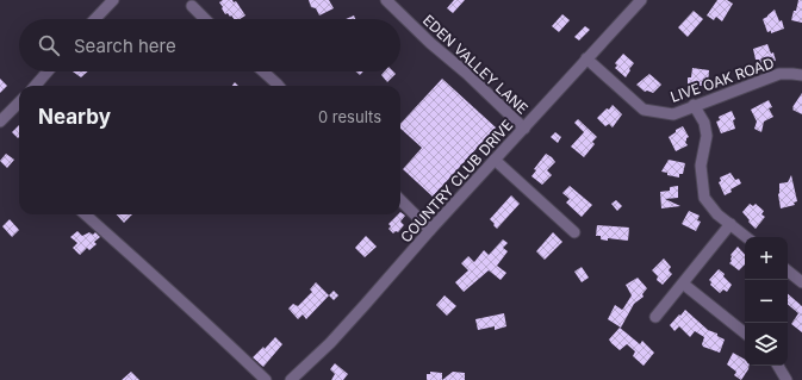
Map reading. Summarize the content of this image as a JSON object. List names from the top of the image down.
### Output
{
  "streets": {
    "street": ["EDEN VALLEY LANE", "LIVE OAK ROAD", "COUNTRY CLUB DRIVE"]
  },
  "crossings": [
    ["EDEN VALLEY LANE", "COUNTRY CLUB DRIVE"],
    ["LIVE OAK ROAD", "COUNTRY CLUB DRIVE"]
  ],
  "page": {
    "search": "Search here",
    "heading": ["Nearby", "0 results"],
    "map_buttons": ["+", "−"]
  }
}
